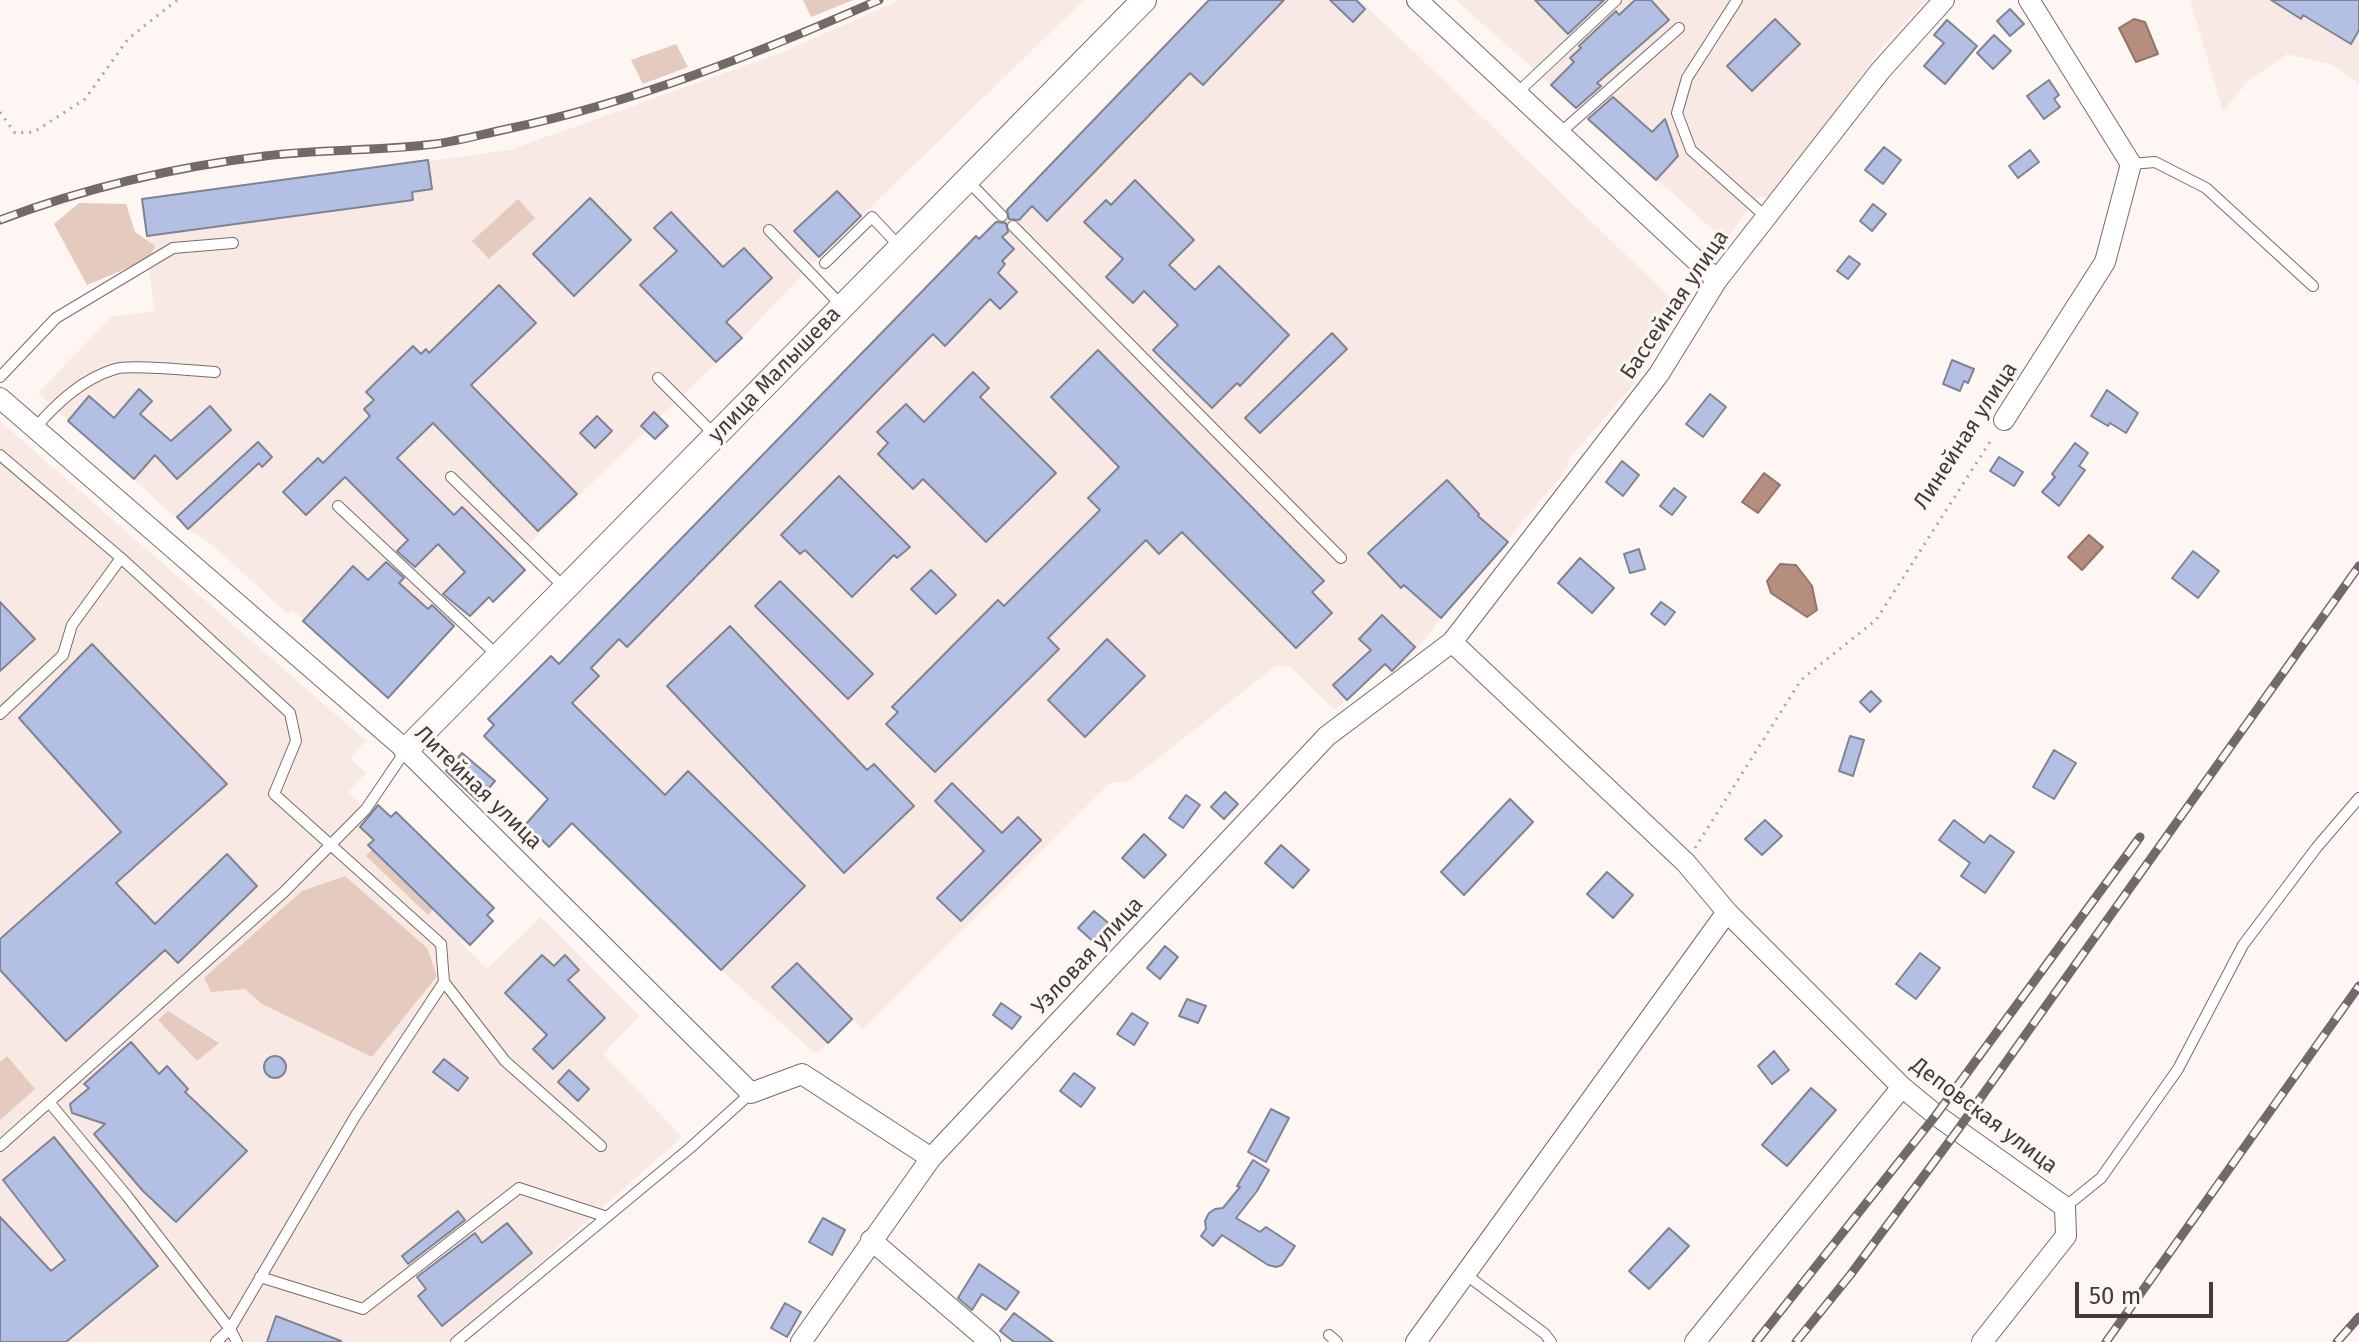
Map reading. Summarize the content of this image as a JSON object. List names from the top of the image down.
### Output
{
  "streets": {
    "street": [
      "Бассейная улица",
      "улица Малышева",
      "Линейная улица",
      "Литейная улица",
      "Узловая улица",
      "Деповская улица"
    ]
  },
  "crossings": [
    ["Бассейная улица", "Узловая улица"],
    ["Бассейная улица", "Деповская улица"],
    ["улица Малышева", "Литейная улица"],
    ["Линейная улица", "Деповская улица"],
    ["Узловая улица", "Деповская улица"]
  ],
  "scale_bar": "50 m"
}
